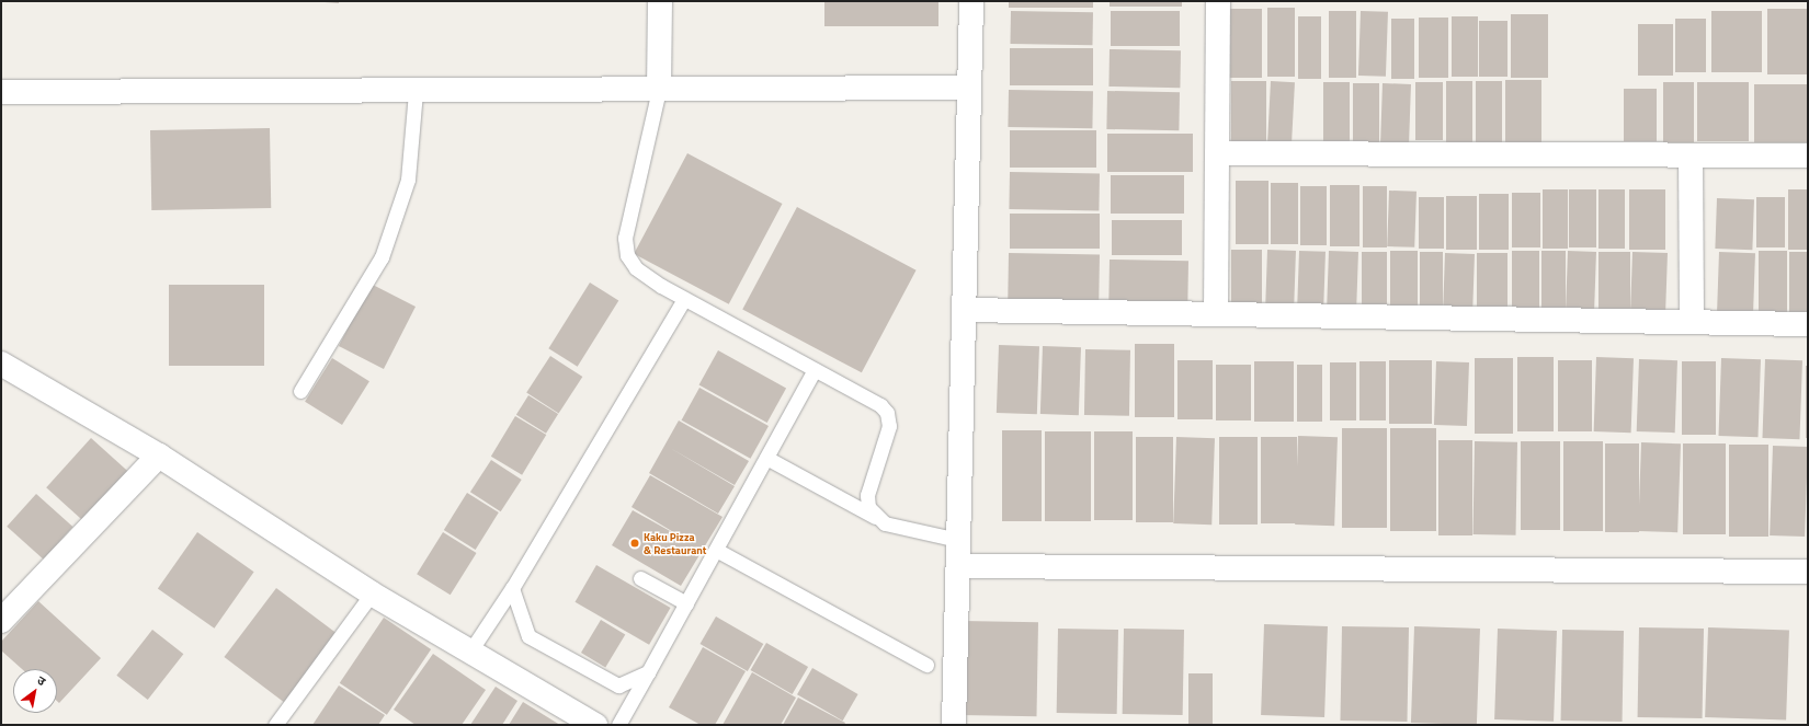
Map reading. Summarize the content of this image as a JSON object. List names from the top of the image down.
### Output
{
  "places": ["Kaku Pizza & Restaurant"],
  "north": "top right"
}
